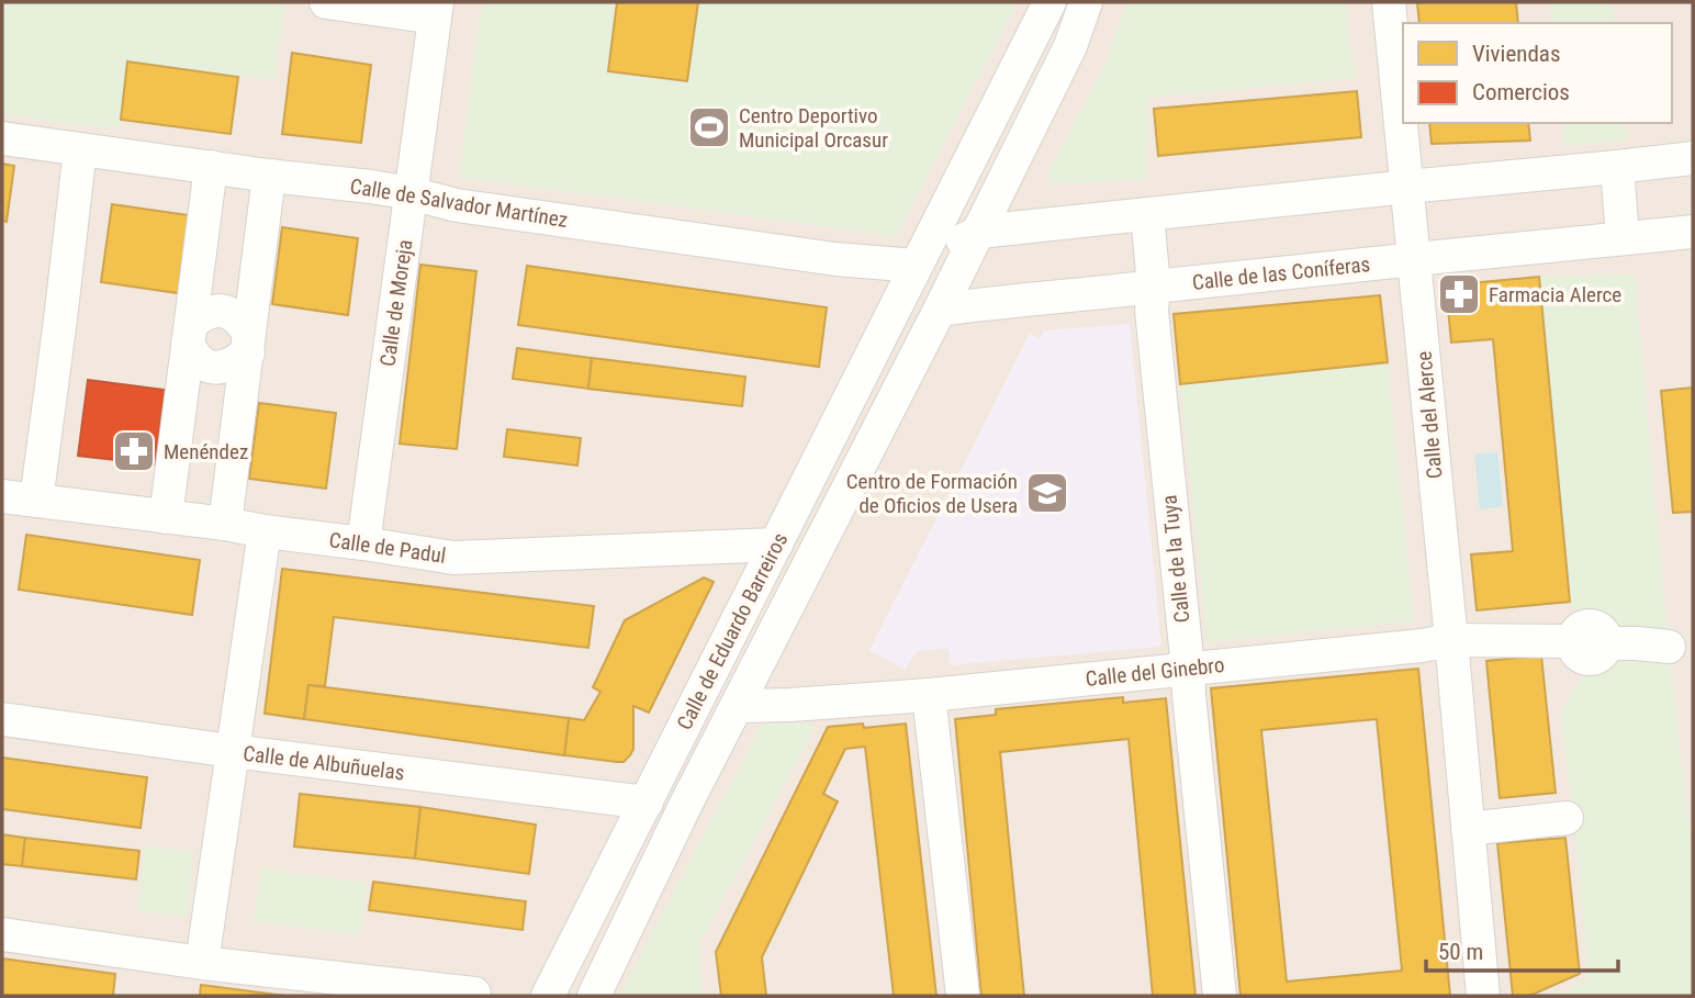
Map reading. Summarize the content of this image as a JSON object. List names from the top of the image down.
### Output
{
  "streets": {
    "street": [
      "Calle de Salvador Martínez",
      "Calle de las Coníferas",
      "Calle de Moreja",
      "Calle del Alerce",
      "Calle de Padul",
      "Calle de la Tuya",
      "Calle de Eduardo Barreiros",
      "Calle del Ginebro",
      "Calle de Albuñuelas"
    ]
  },
  "crossings": [
    ["Calle de Salvador Martínez", "Calle de Moreja"],
    ["Calle de Salvador Martínez", "Calle de Eduardo Barreiros"],
    ["Calle de las Coníferas", "Calle del Alerce"],
    ["Calle de las Coníferas", "Calle de la Tuya"],
    ["Calle de las Coníferas", "Calle de Eduardo Barreiros"],
    ["Calle de Moreja", "Calle de Padul"],
    ["Calle del Alerce", "Calle del Ginebro"],
    ["Calle de Padul", "Calle de Eduardo Barreiros"],
    ["Calle de la Tuya", "Calle del Ginebro"],
    ["Calle de Eduardo Barreiros", "Calle del Ginebro"],
    ["Calle de Eduardo Barreiros", "Calle de Albuñuelas"]
  ],
  "places": {
    "sports": ["Centro Deportivo Municipal Orcasur"],
    "pharmacy": ["Farmacia Alerce", "Menéndez"],
    "school or university": ["Centro de Formación de Oficios de Usera"]
  },
  "legend": ["Viviendas", "Comercios"],
  "scale_bar": "50 m"
}
